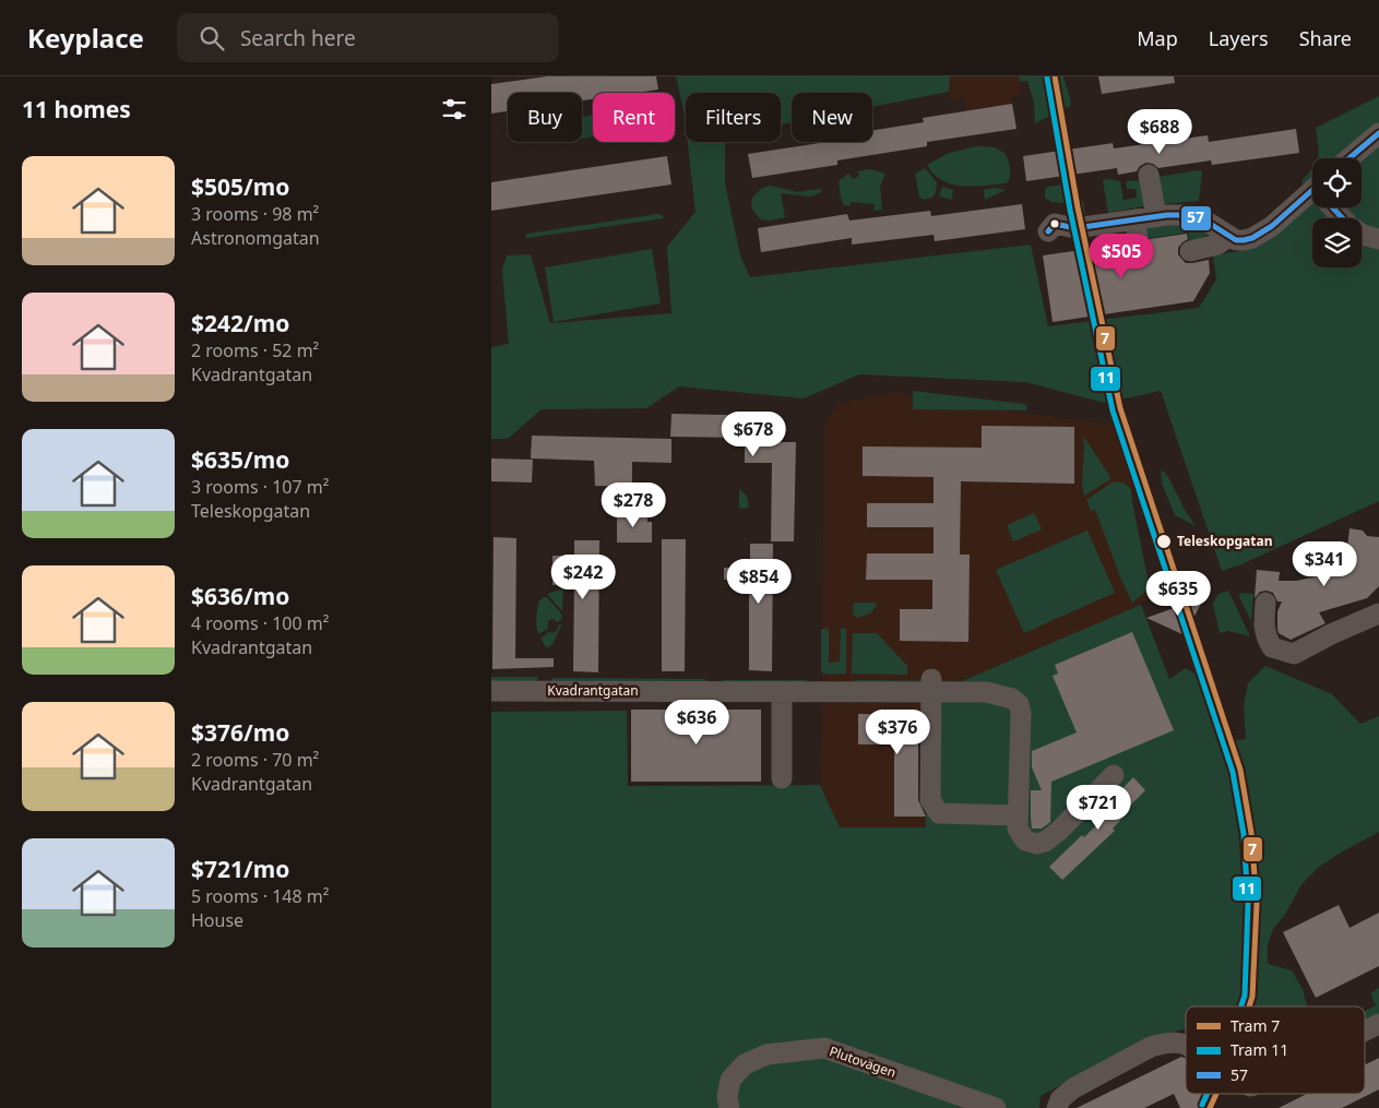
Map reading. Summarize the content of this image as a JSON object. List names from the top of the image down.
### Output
{
  "streets": {
    "street": ["Kvadrantgatan", "Plutovägen"]
  },
  "places": ["Teleskopgatan"],
  "lines": ["tram line 7", "tram line 11", "transit line 57"],
  "legend": ["Tram 7", "Tram 11", "57"],
  "page": {
    "header": "Keyplace",
    "search": "Search here",
    "nav": ["Map", "Layers", "Share"],
    "heading": "11 homes",
    "chip": [
      "Buy",
      "Rent",
      "Filters",
      "New"
    ],
    "price": [
      "$688",
      "$505",
      "$678",
      "$278",
      "$341",
      "$242",
      "$854",
      "$635",
      "$636",
      "$376",
      "$721"
    ],
    "list": [
      {
        "name": "$505/mo",
        "note": "3 rooms · 98 m² · Astronomgatan"
      },
      {
        "name": "$242/mo",
        "note": "2 rooms · 52 m² · Kvadrantgatan"
      },
      {
        "name": "$635/mo",
        "note": "3 rooms · 107 m² · Teleskopgatan"
      },
      {
        "name": "$636/mo",
        "note": "4 rooms · 100 m² · Kvadrantgatan"
      },
      {
        "name": "$376/mo",
        "note": "2 rooms · 70 m² · Kvadrantgatan"
      },
      {
        "name": "$721/mo",
        "note": "5 rooms · 148 m² · House"
      }
    ]
  }
}
